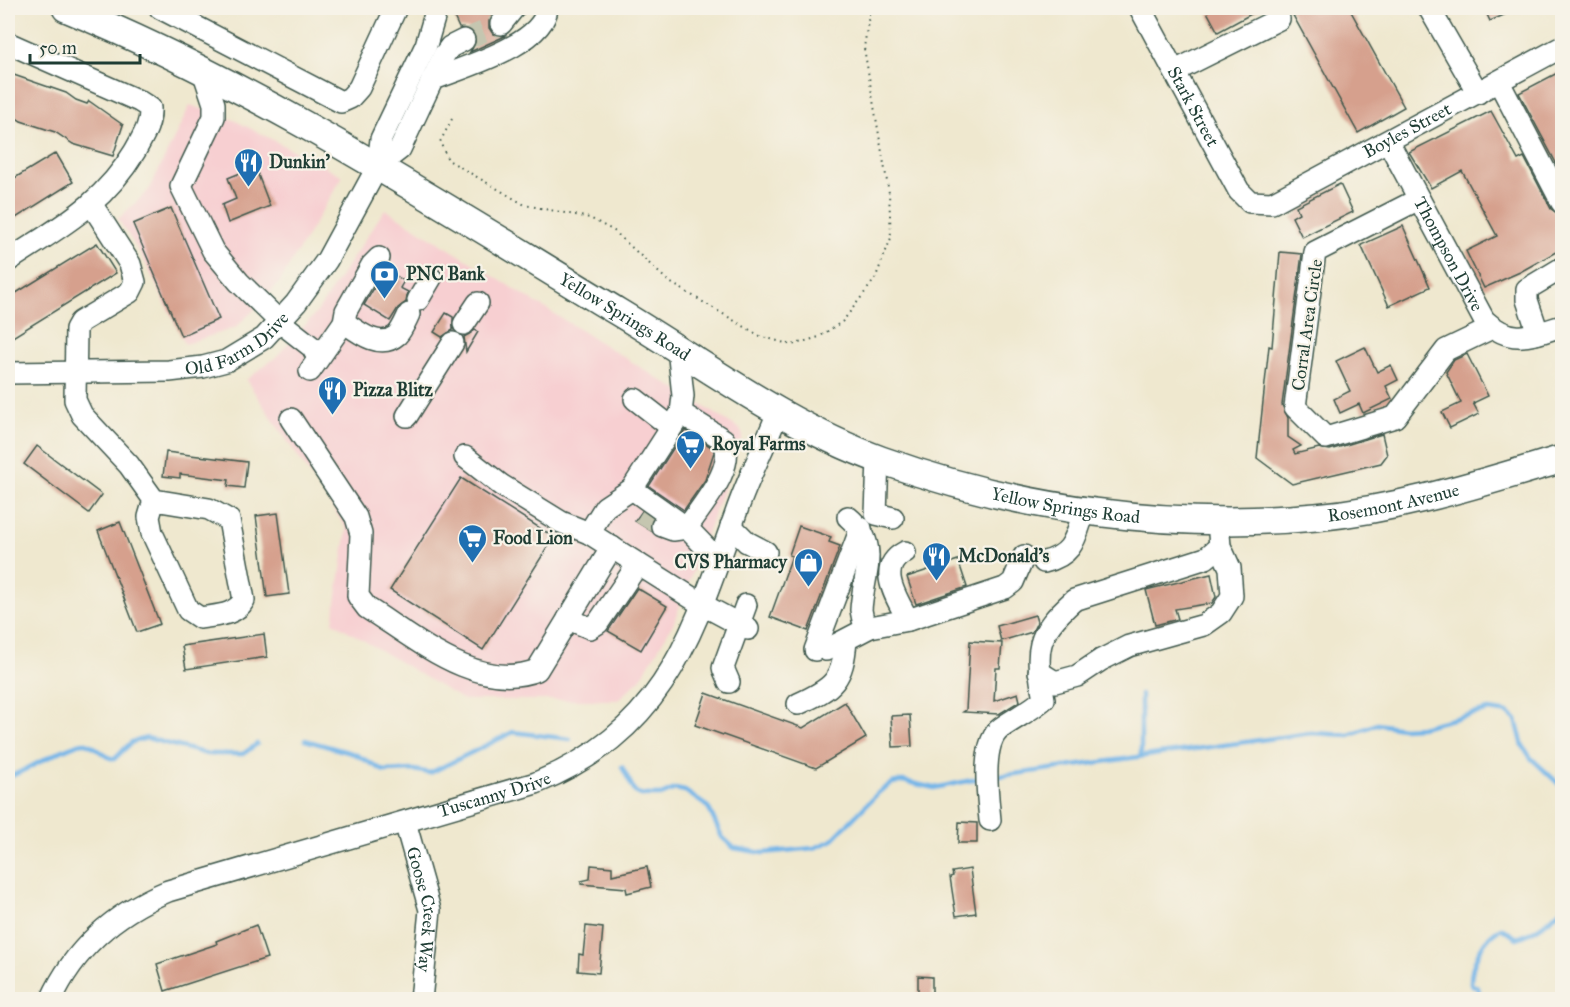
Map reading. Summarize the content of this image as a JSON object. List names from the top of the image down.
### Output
{
  "streets": {
    "main road": ["Yellow Springs Road", "Rosemont Avenue"],
    "street": [
      "Stark Street",
      "Boyles Street",
      "Thompson Drive",
      "Corral Area Circle",
      "Old Farm Drive",
      "Tuscanny Drive",
      "Goose Creek Way"
    ]
  },
  "crossings": [
    ["Stark Street", "Boyles Street"],
    ["Boyles Street", "Thompson Drive"],
    ["Thompson Drive", "Corral Area Circle"],
    ["Yellow Springs Road", "Old Farm Drive"],
    ["Yellow Springs Road", "Rosemont Avenue"],
    ["Yellow Springs Road", "Tuscanny Drive"],
    ["Tuscanny Drive", "Goose Creek Way"]
  ],
  "places": {
    "restaurant": ["Dunkin'", "Pizza Blitz", "McDonald's"],
    "bank": ["PNC Bank"],
    "supermarket": ["Royal Farms", "Food Lion"],
    "shop": ["CVS Pharmacy"]
  },
  "scale_bar": "50 m"
}
